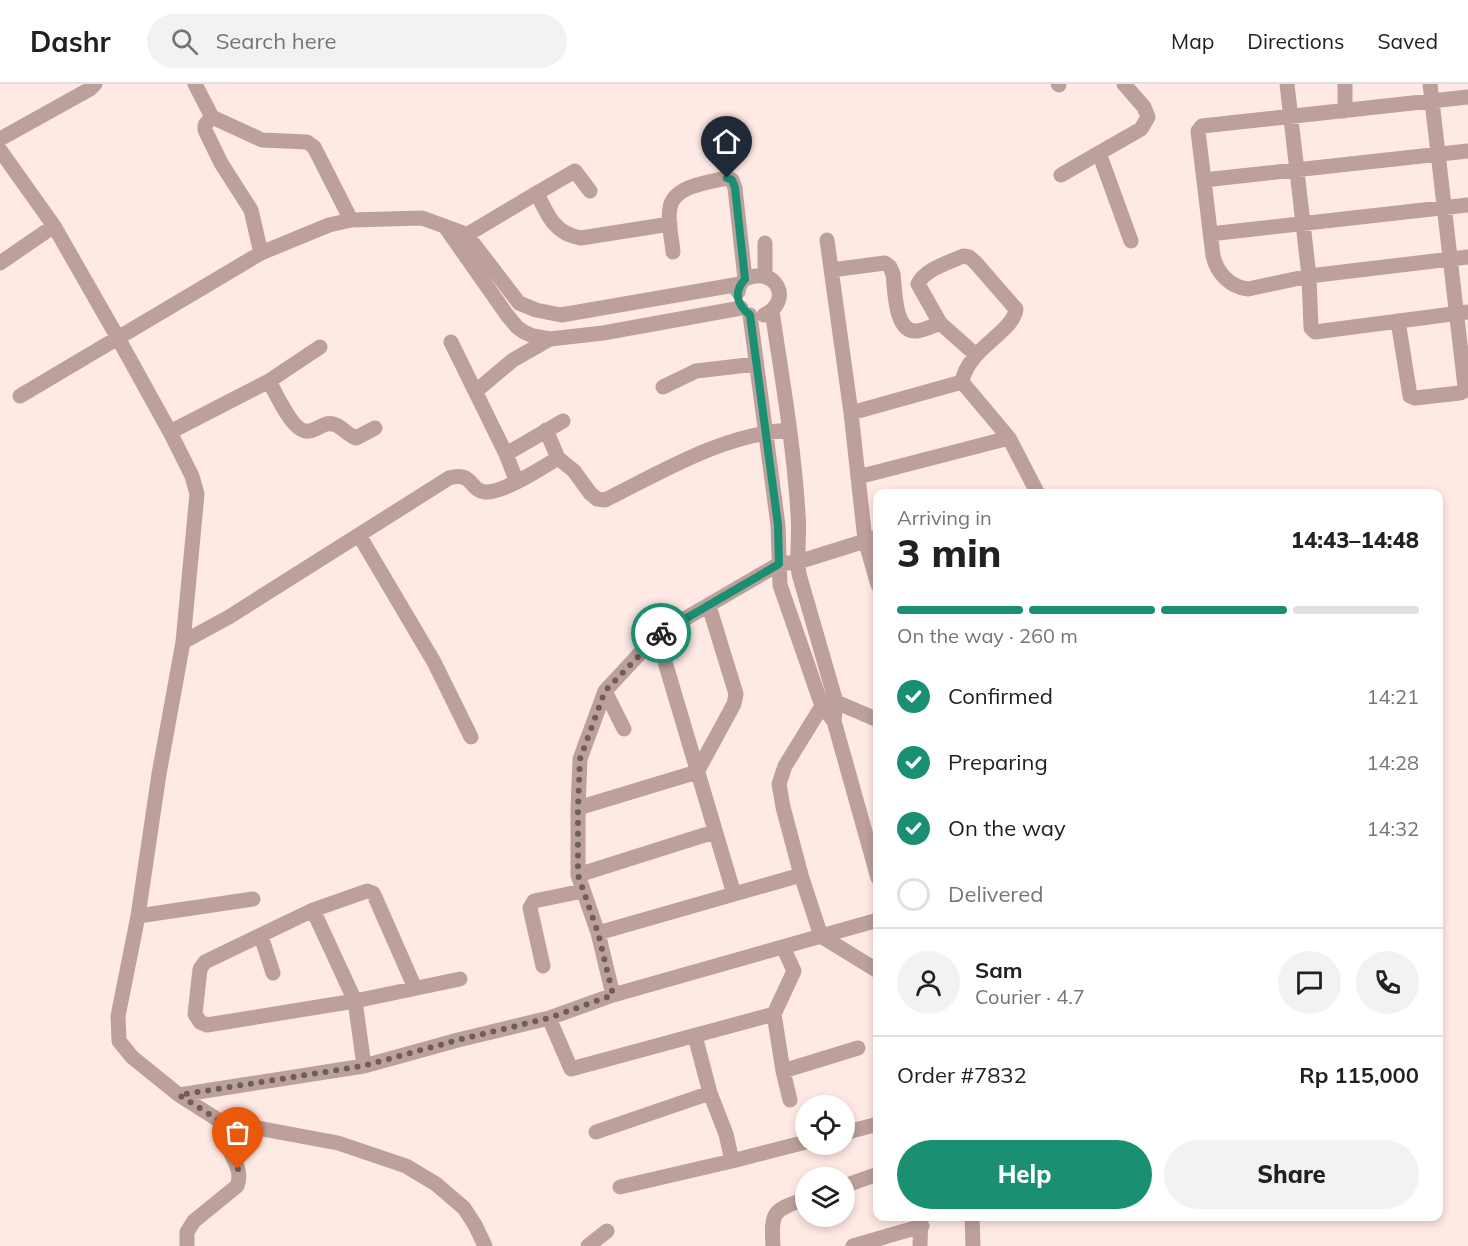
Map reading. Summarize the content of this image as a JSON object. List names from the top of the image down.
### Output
{
  "page": {
    "header": "Dashr",
    "search": "Search here",
    "nav": ["Map", "Directions", "Saved"],
    "heading": ["3 min", "Arriving in", "14:43–14:48"],
    "panel": [
      "Sam",
      "Courier · 4.7",
      "Order #7832",
      "Rp 115,000"
    ],
    "bar": "On the way · 260 m",
    "list": [
      ["Confirmed", "14:21"],
      ["Preparing", "14:28"],
      ["On the way", "14:32"],
      "Delivered"
    ],
    "buttons": ["Help", "Share"]
  }
}
